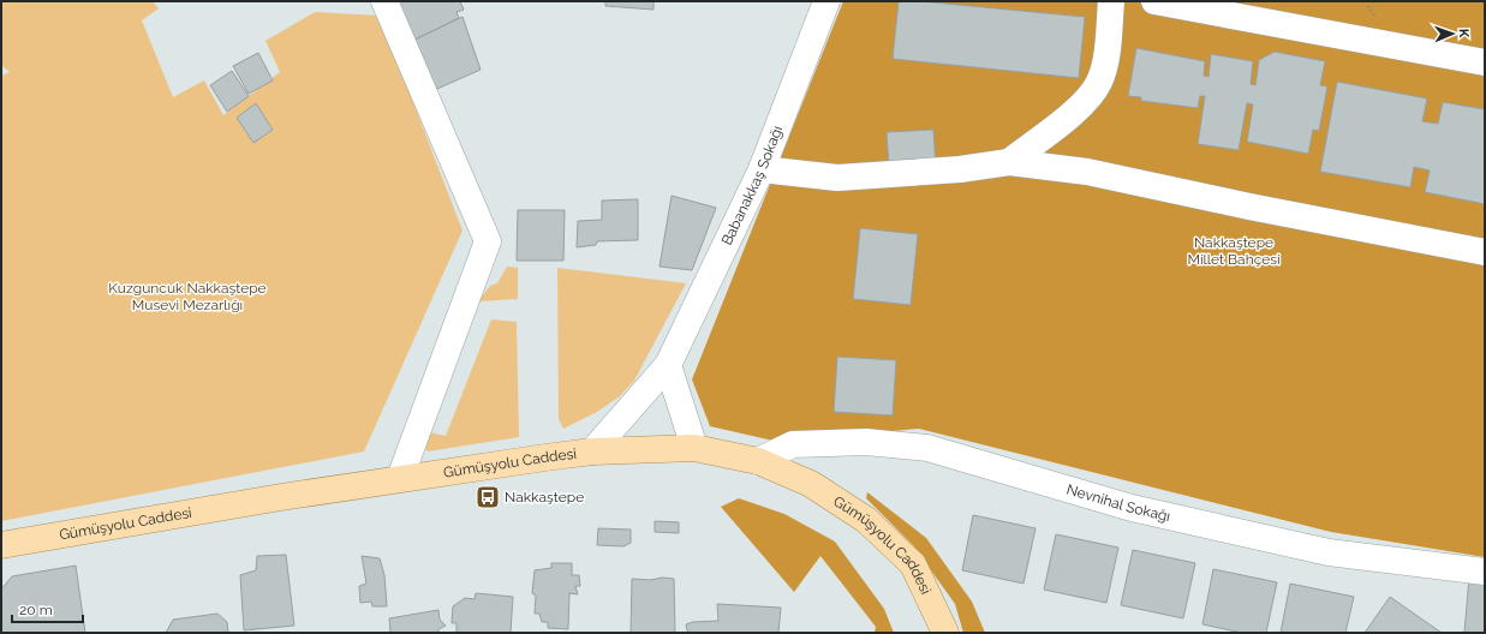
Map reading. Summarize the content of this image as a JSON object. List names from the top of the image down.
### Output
{
  "streets": {
    "main road": ["Gümüşyolu Caddesi"],
    "street": ["Babanakkaş Sokağı", "Nevnihal Sokağı"]
  },
  "crossings": [
    ["Babanakkaş Sokağı", "Gümüşyolu Caddesi"],
    ["Gümüşyolu Caddesi", "Nevnihal Sokağı"]
  ],
  "parks": ["Nakkaştepe Millet Bahçesi", "Kuzguncuk Nakkaştepe Musevi Mezarlığı"],
  "places": {
    "bus stop": ["Nakkaştepe"]
  },
  "scale_bar": "20 m",
  "north": "right"
}
